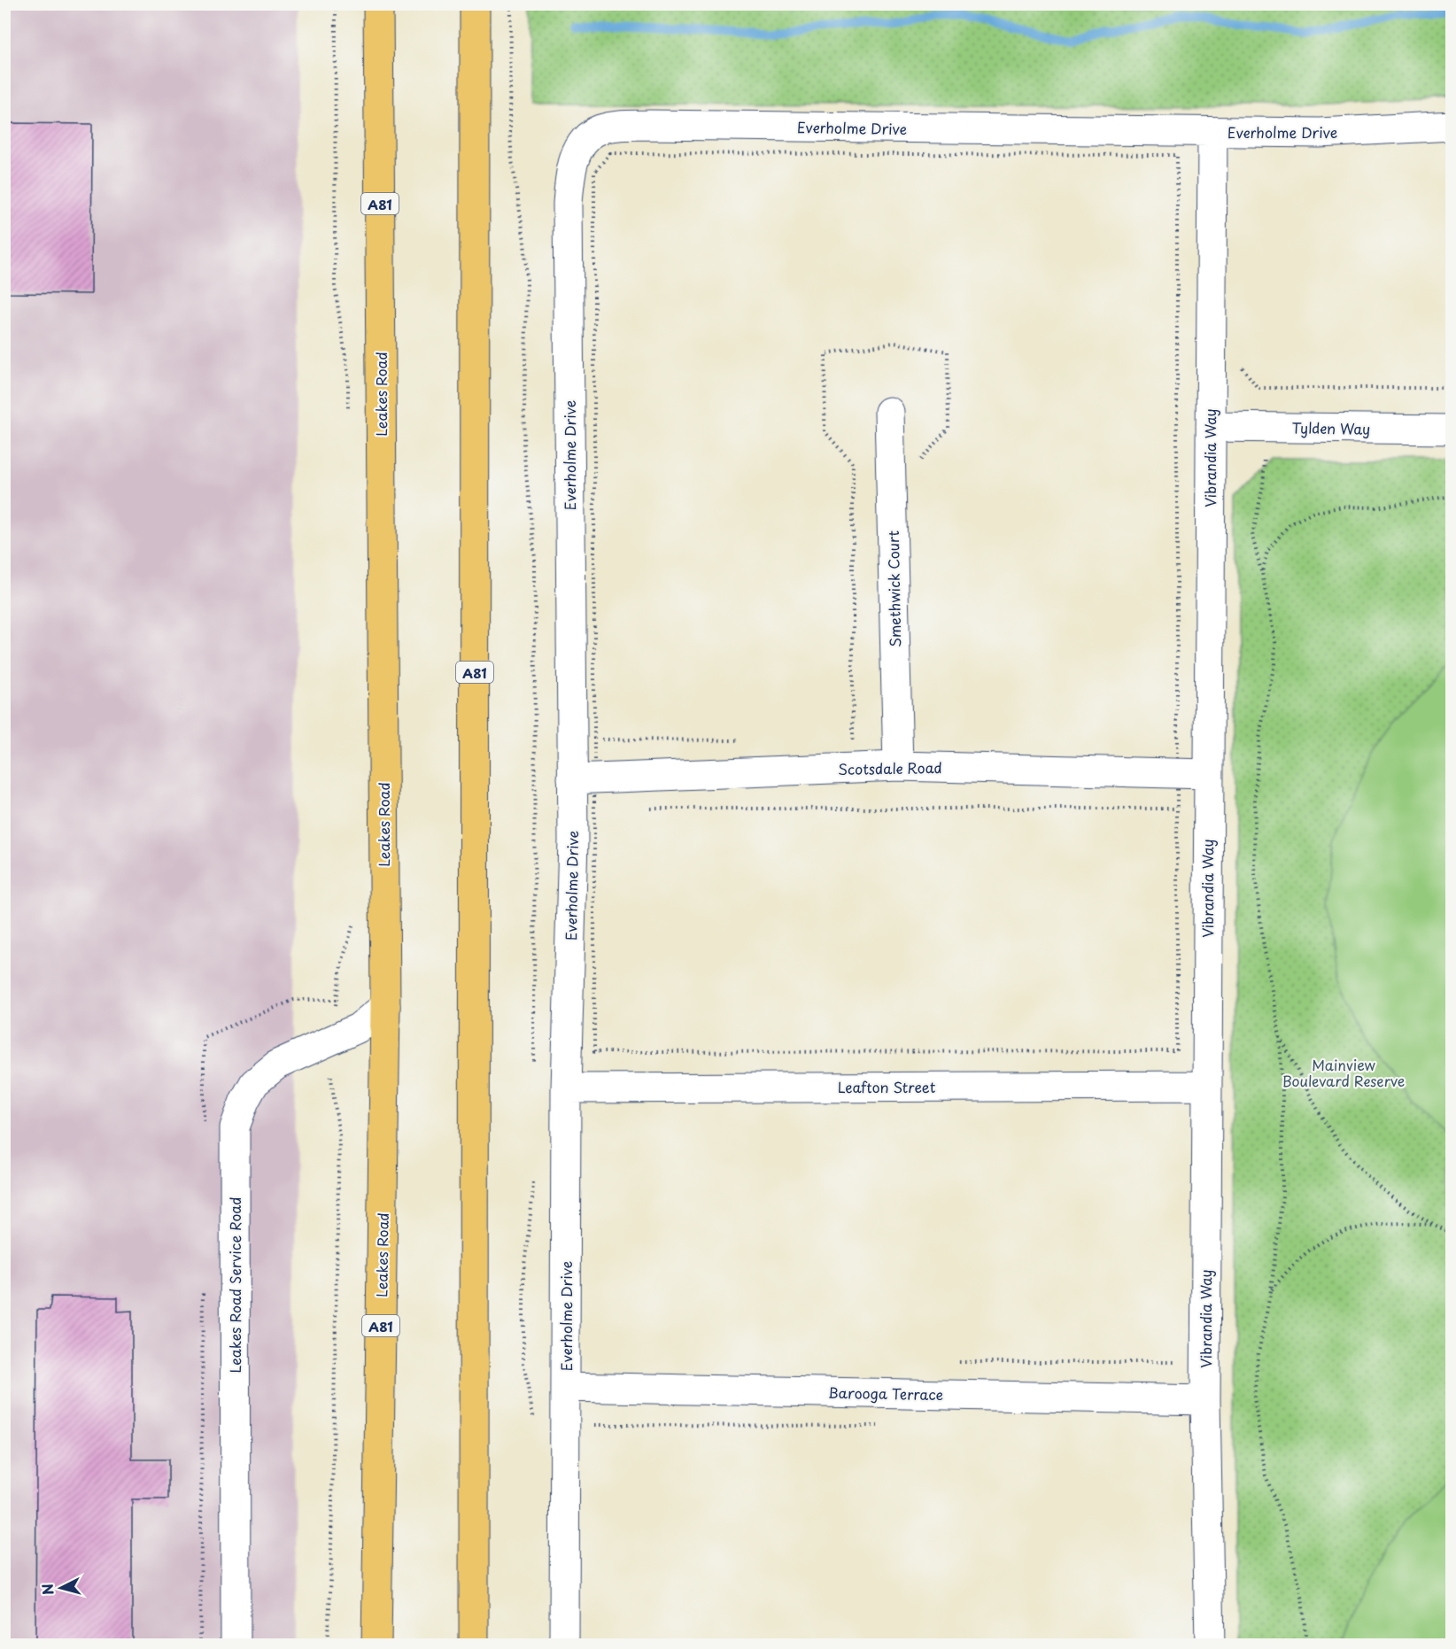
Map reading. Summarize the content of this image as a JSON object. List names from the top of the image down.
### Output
{
  "streets": {
    "highway": ["A81", "Leakes Road"],
    "street": [
      "Everholme Drive",
      "Tylden Way",
      "Vibrandia Way",
      "Smethwick Court",
      "Scotsdale Road",
      "Leafton Street",
      "Leakes Road Service Road",
      "Barooga Terrace"
    ]
  },
  "crossings": [
    ["Everholme Drive", "Vibrandia Way"],
    ["Everholme Drive", "Scotsdale Road"],
    ["Everholme Drive", "Leafton Street"],
    ["Everholme Drive", "Barooga Terrace"],
    ["Leakes Road", "Leakes Road Service Road"],
    ["Tylden Way", "Vibrandia Way"],
    ["Vibrandia Way", "Scotsdale Road"],
    ["Vibrandia Way", "Leafton Street"],
    ["Vibrandia Way", "Barooga Terrace"],
    ["Smethwick Court", "Scotsdale Road"]
  ],
  "parks": ["Mainview Boulevard Reserve"],
  "north": "left"
}
